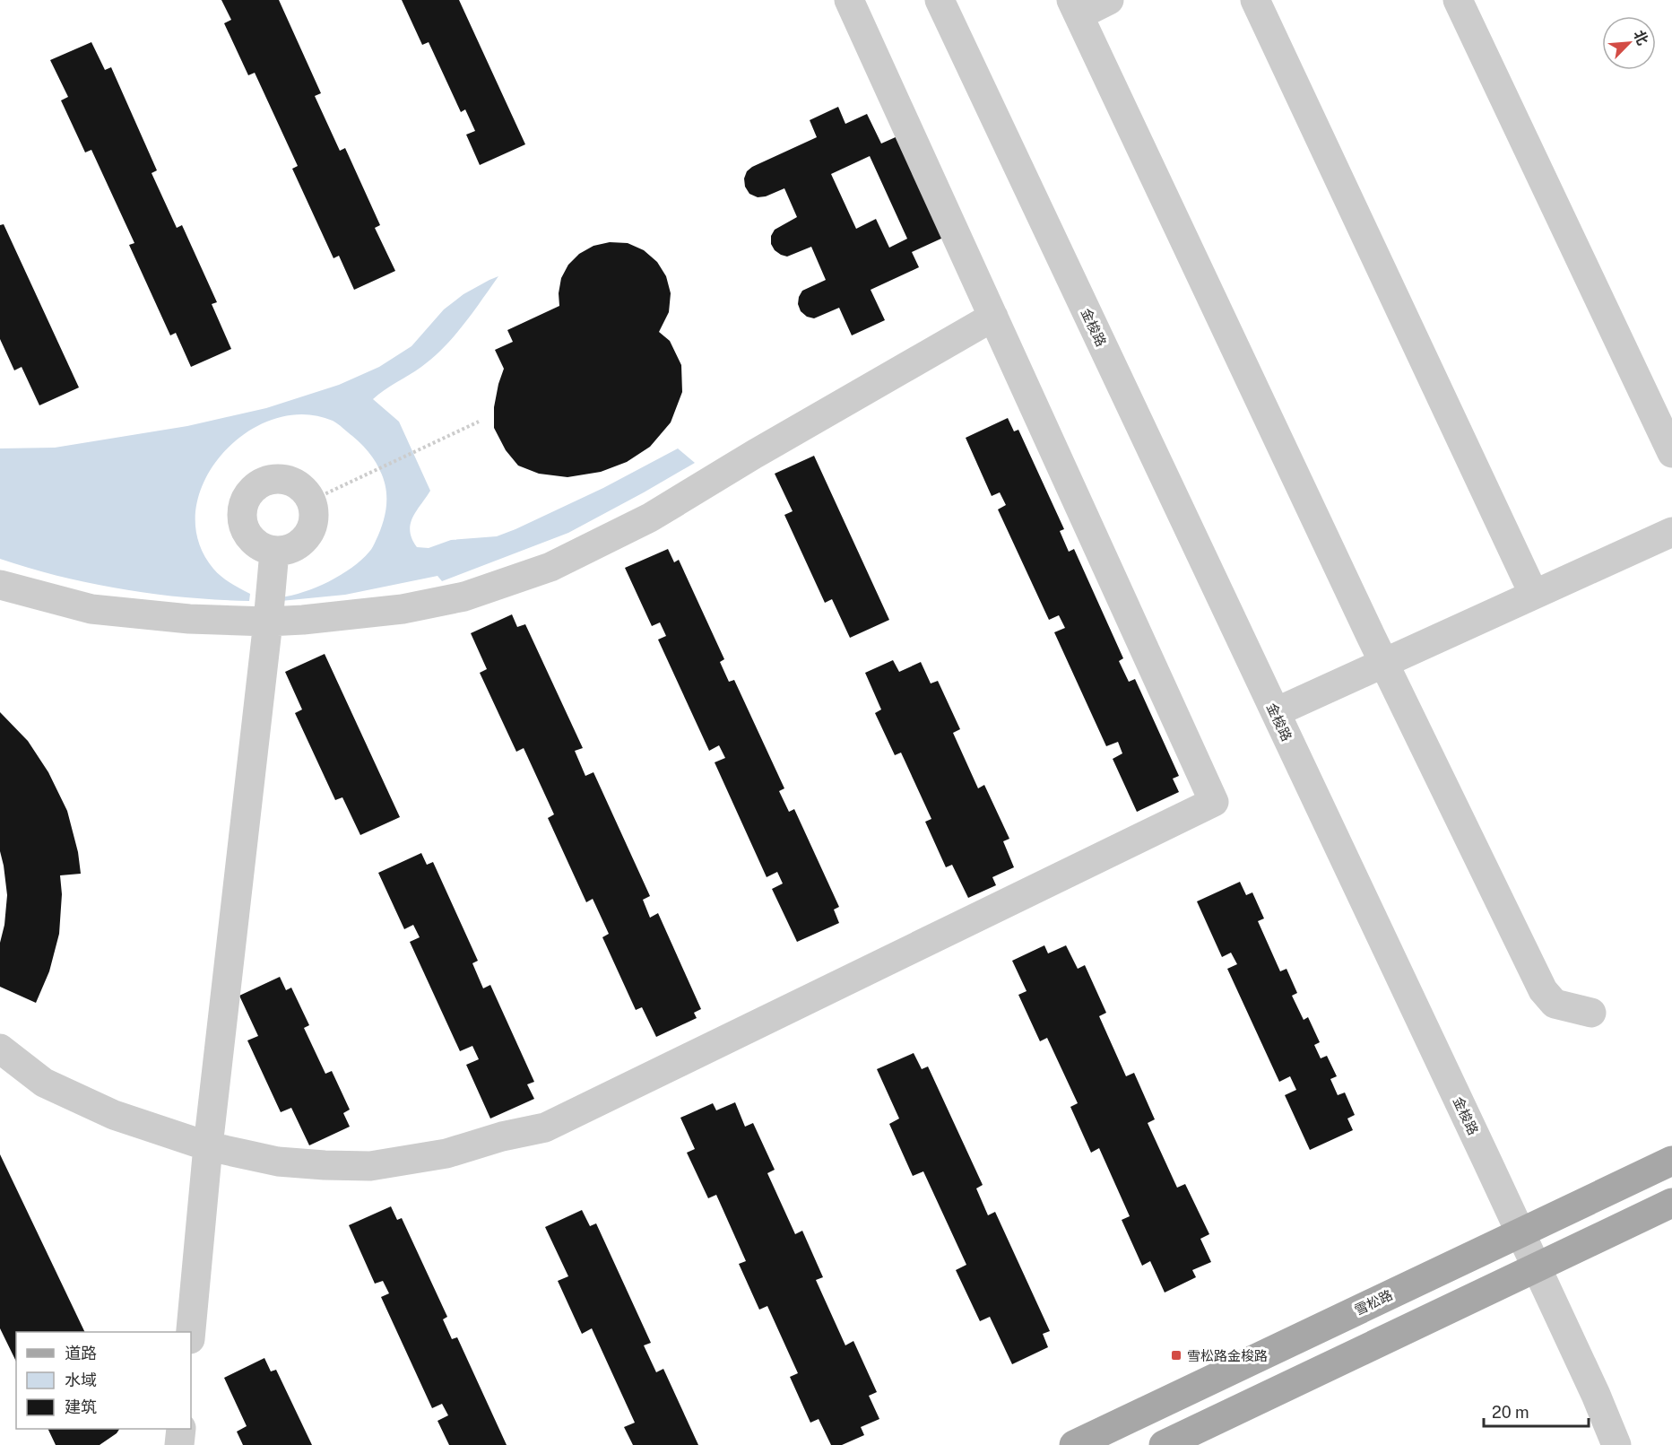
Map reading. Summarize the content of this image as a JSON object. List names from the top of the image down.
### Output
{
  "streets": {
    "main road": ["雪松路"],
    "street": ["金梭路"]
  },
  "crossings": [
    ["金梭路", "雪松路"]
  ],
  "places": {
    "transit": ["雪松路金梭路"]
  },
  "legend": ["道路", "水域", "建筑"],
  "scale_bar": "20 m",
  "north": "top right"
}
